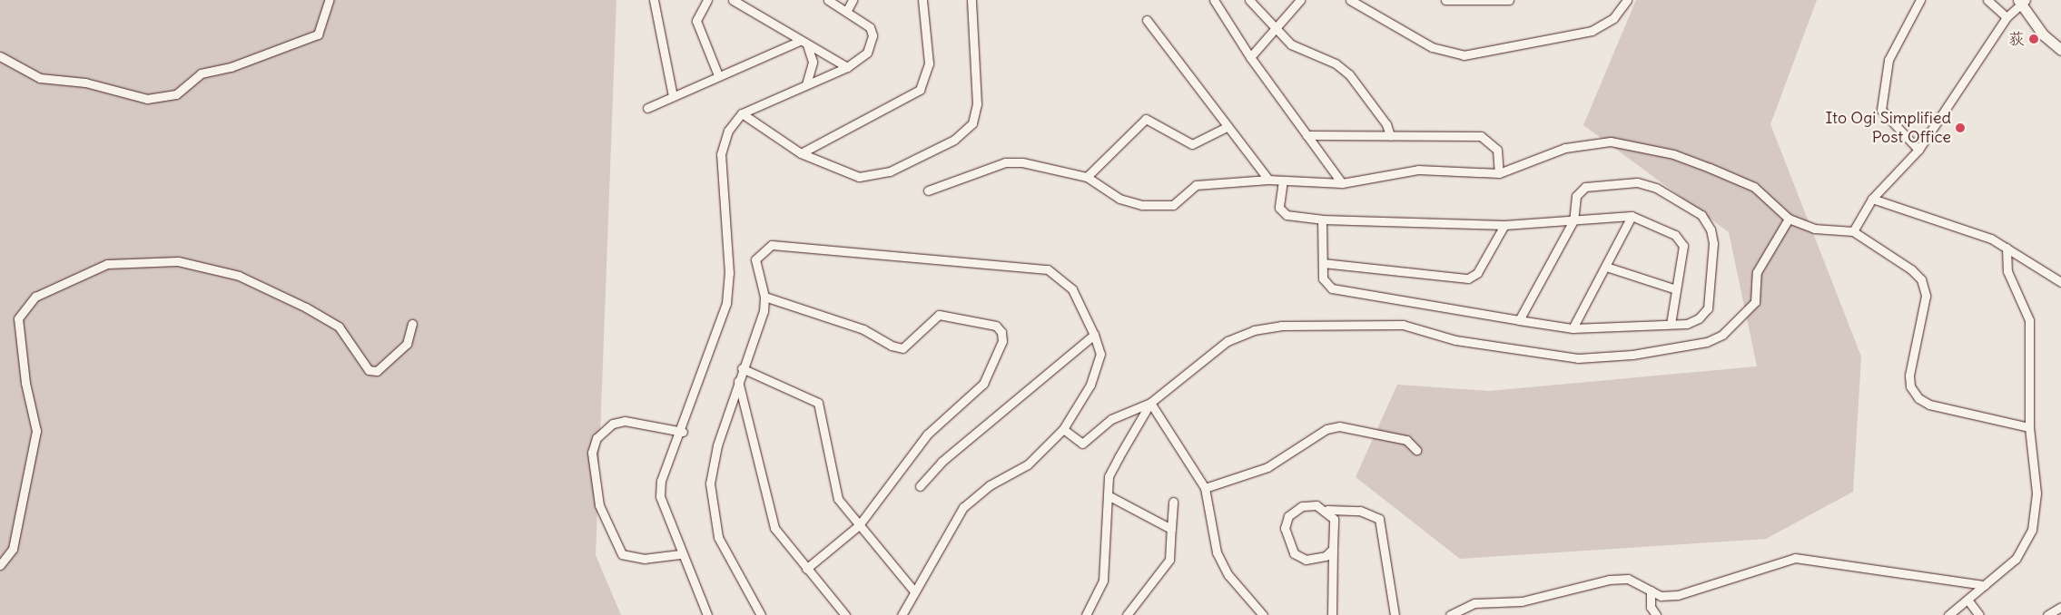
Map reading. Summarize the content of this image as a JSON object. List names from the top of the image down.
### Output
{
  "places": ["荻", "Ito Ogi Simplified Post Office"]
}
